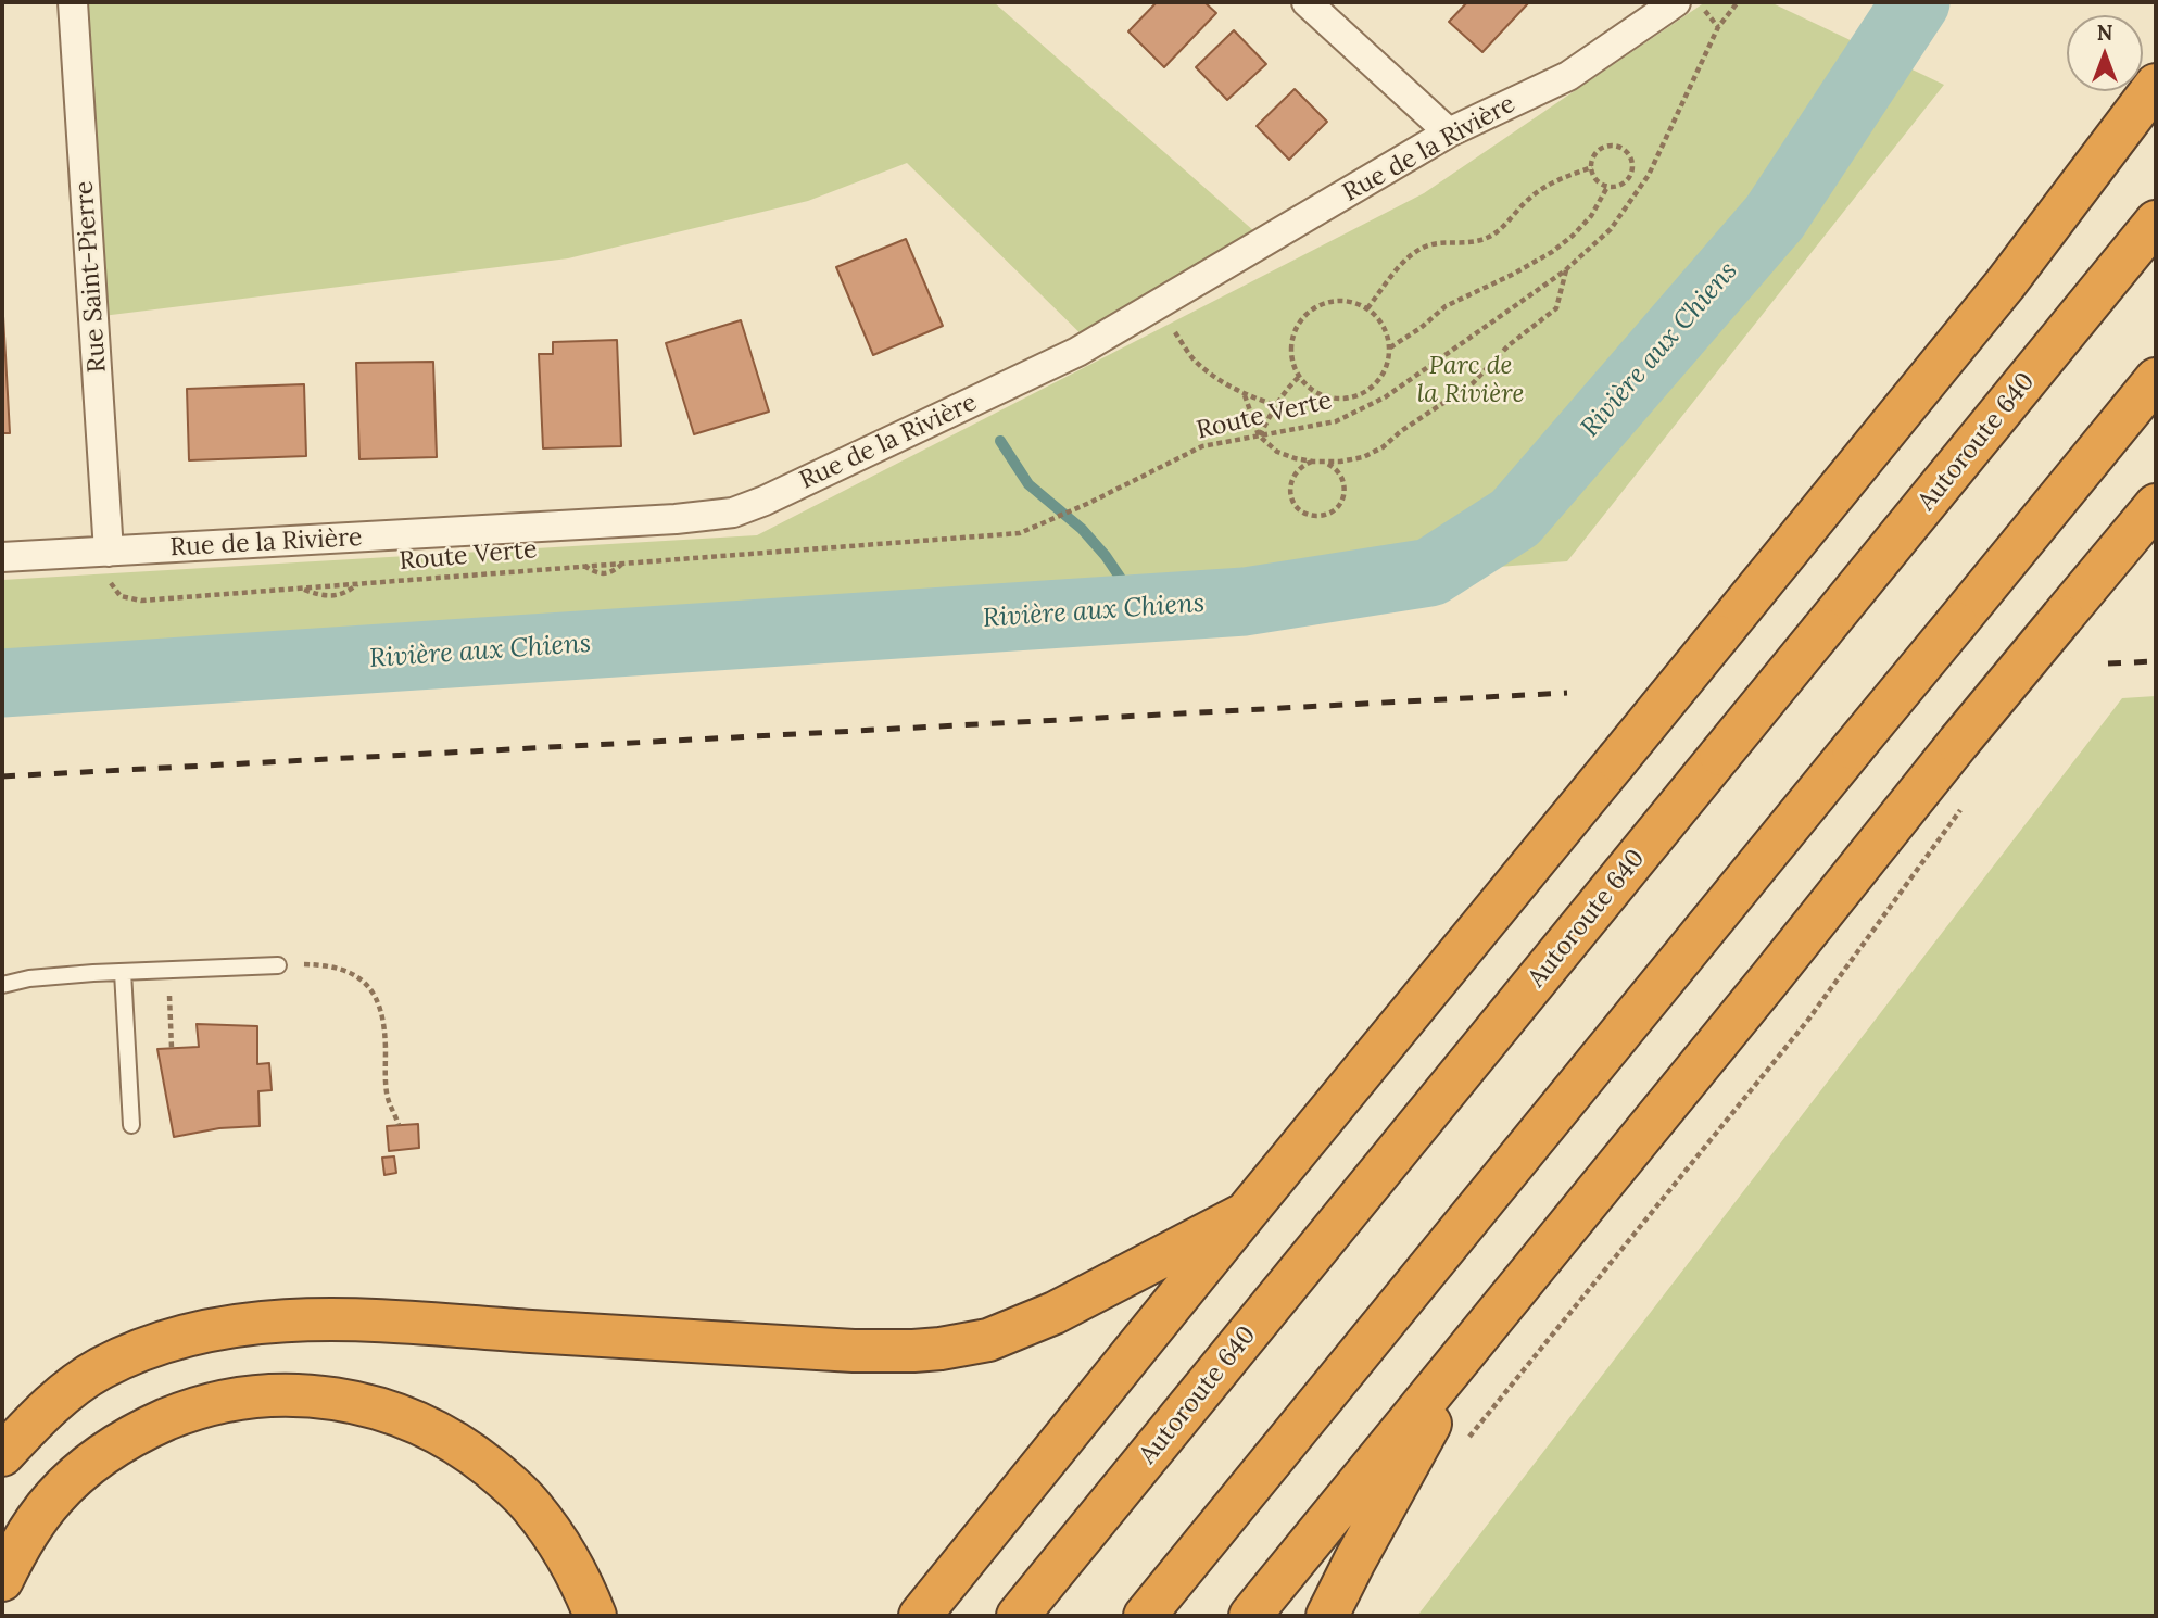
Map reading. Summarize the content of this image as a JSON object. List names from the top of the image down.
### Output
{
  "streets": {
    "highway": ["Autoroute 640"],
    "street": ["Rue de la Rivière", "Rue Saint-Pierre"],
    "path": ["Route Verte"]
  },
  "crossings": [
    ["Rue de la Rivière", "Rue Saint-Pierre"],
    ["Rue de la Rivière", "Route Verte"],
    ["Rue Saint-Pierre", "Route Verte"]
  ],
  "water": ["Rivière aux Chiens"],
  "parks": ["Parc de la Rivière"],
  "north": "top"
}
